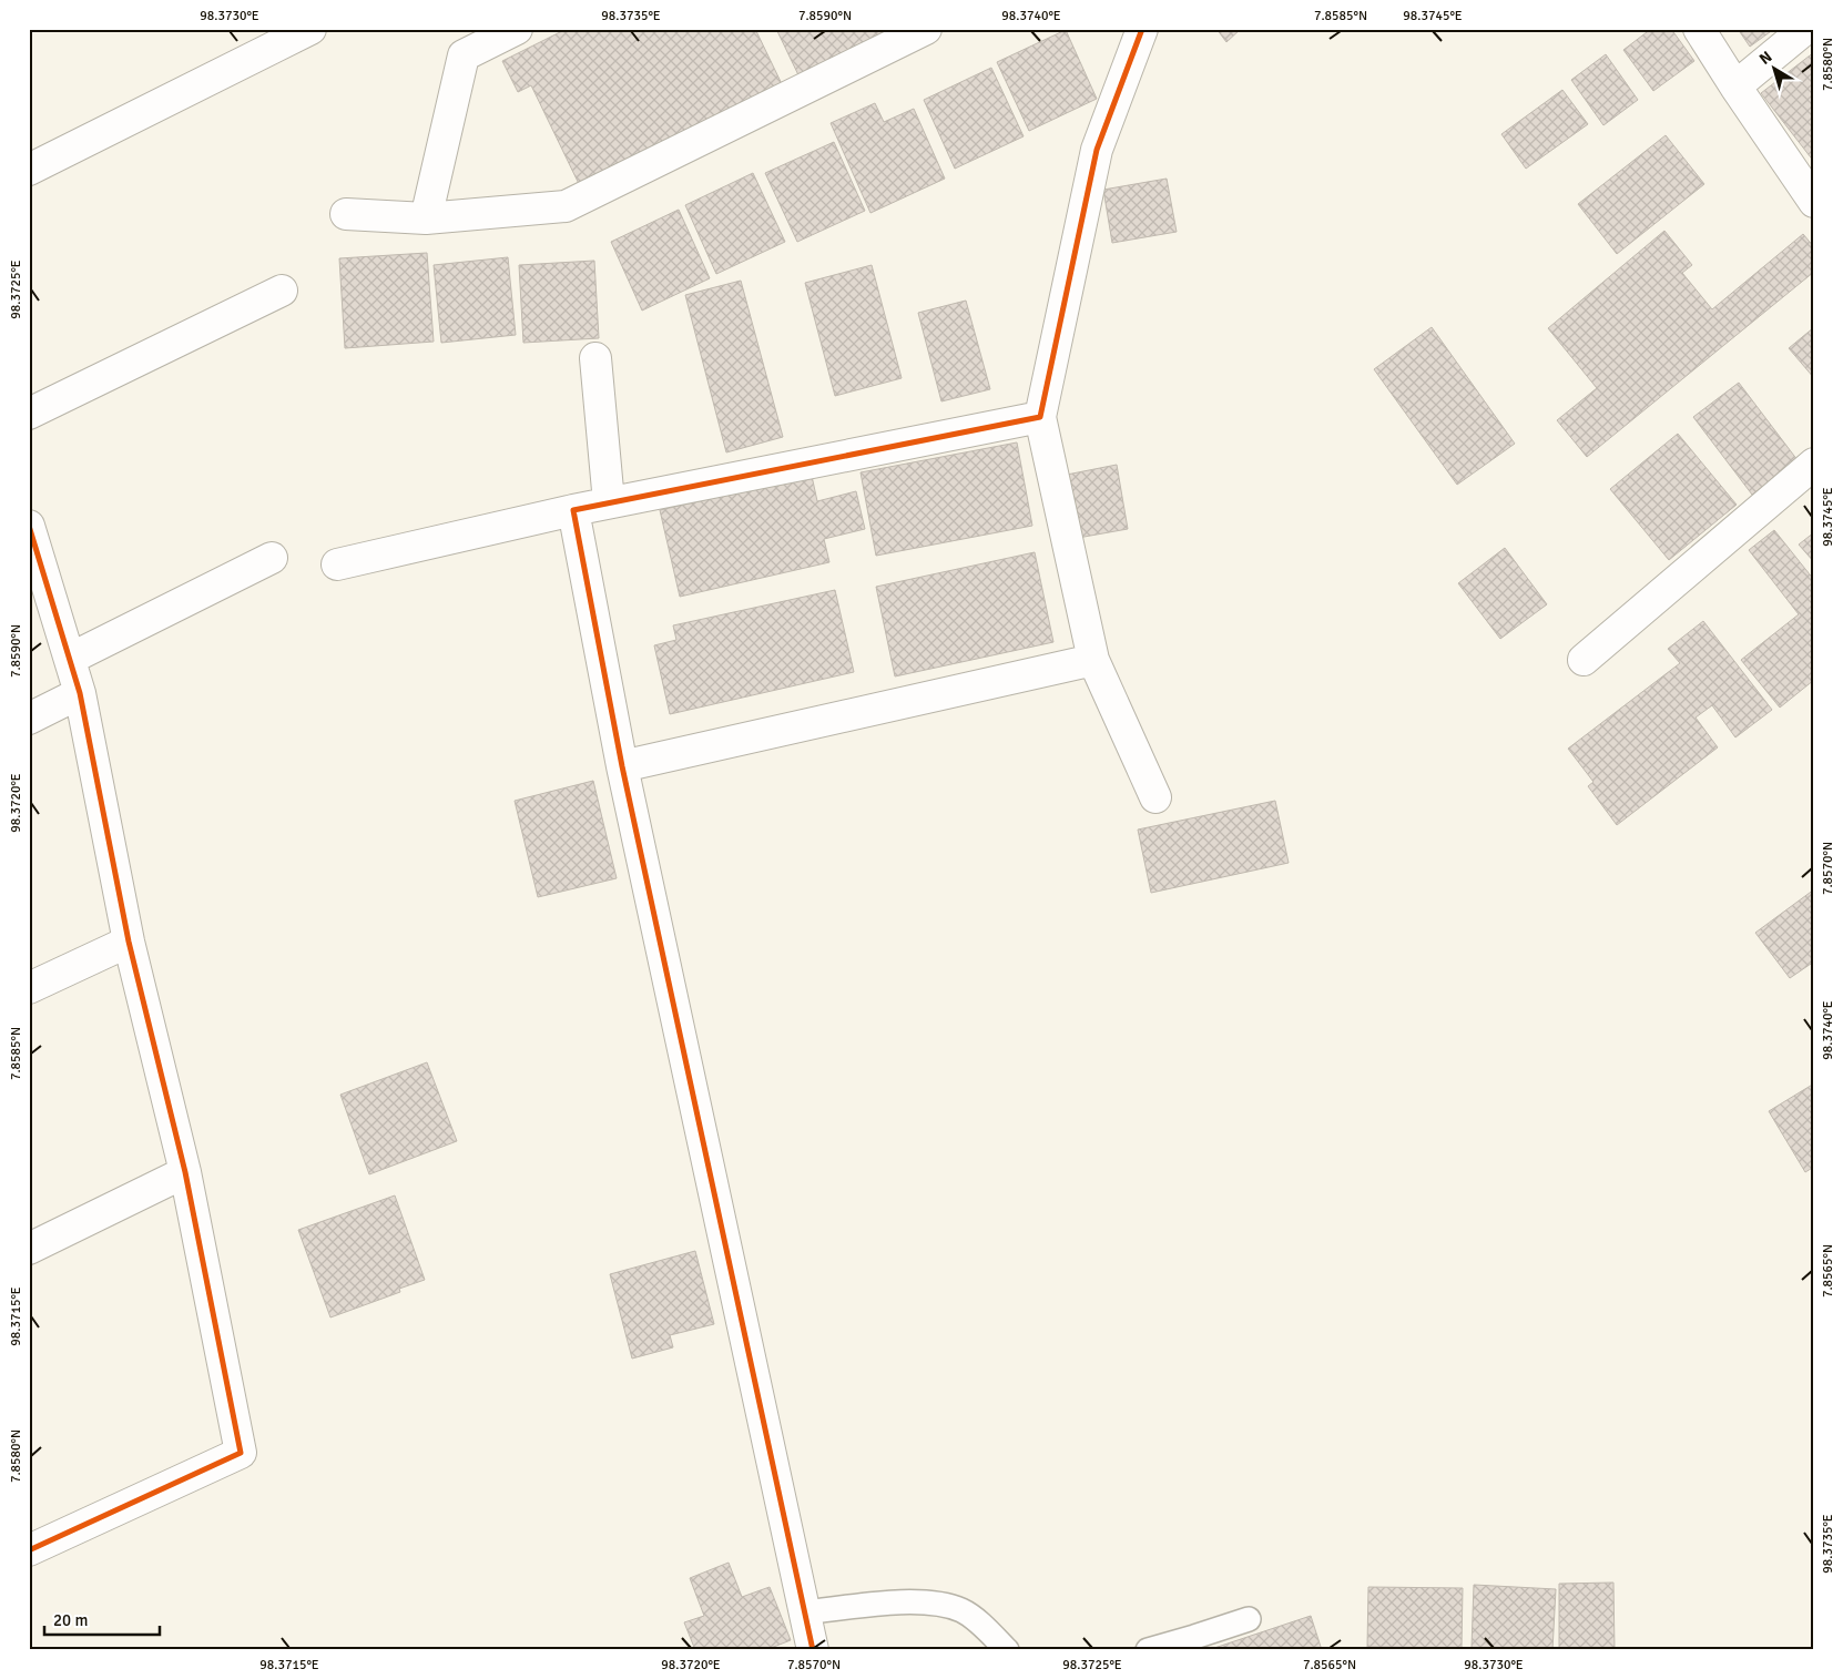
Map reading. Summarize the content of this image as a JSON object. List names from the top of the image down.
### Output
{
  "scale_bar": "20 m",
  "north": "top left",
  "coordinates": [
    "98.3730°E",
    "98.3735°E",
    "7.8590°N",
    "98.3740°E",
    "7.8585°N",
    "98.3745°E",
    "7.8580°N",
    "98.3725°E",
    "98.3720°E",
    "7.8570°N",
    "7.8565°N",
    "98.3715°E"
  ]
}
